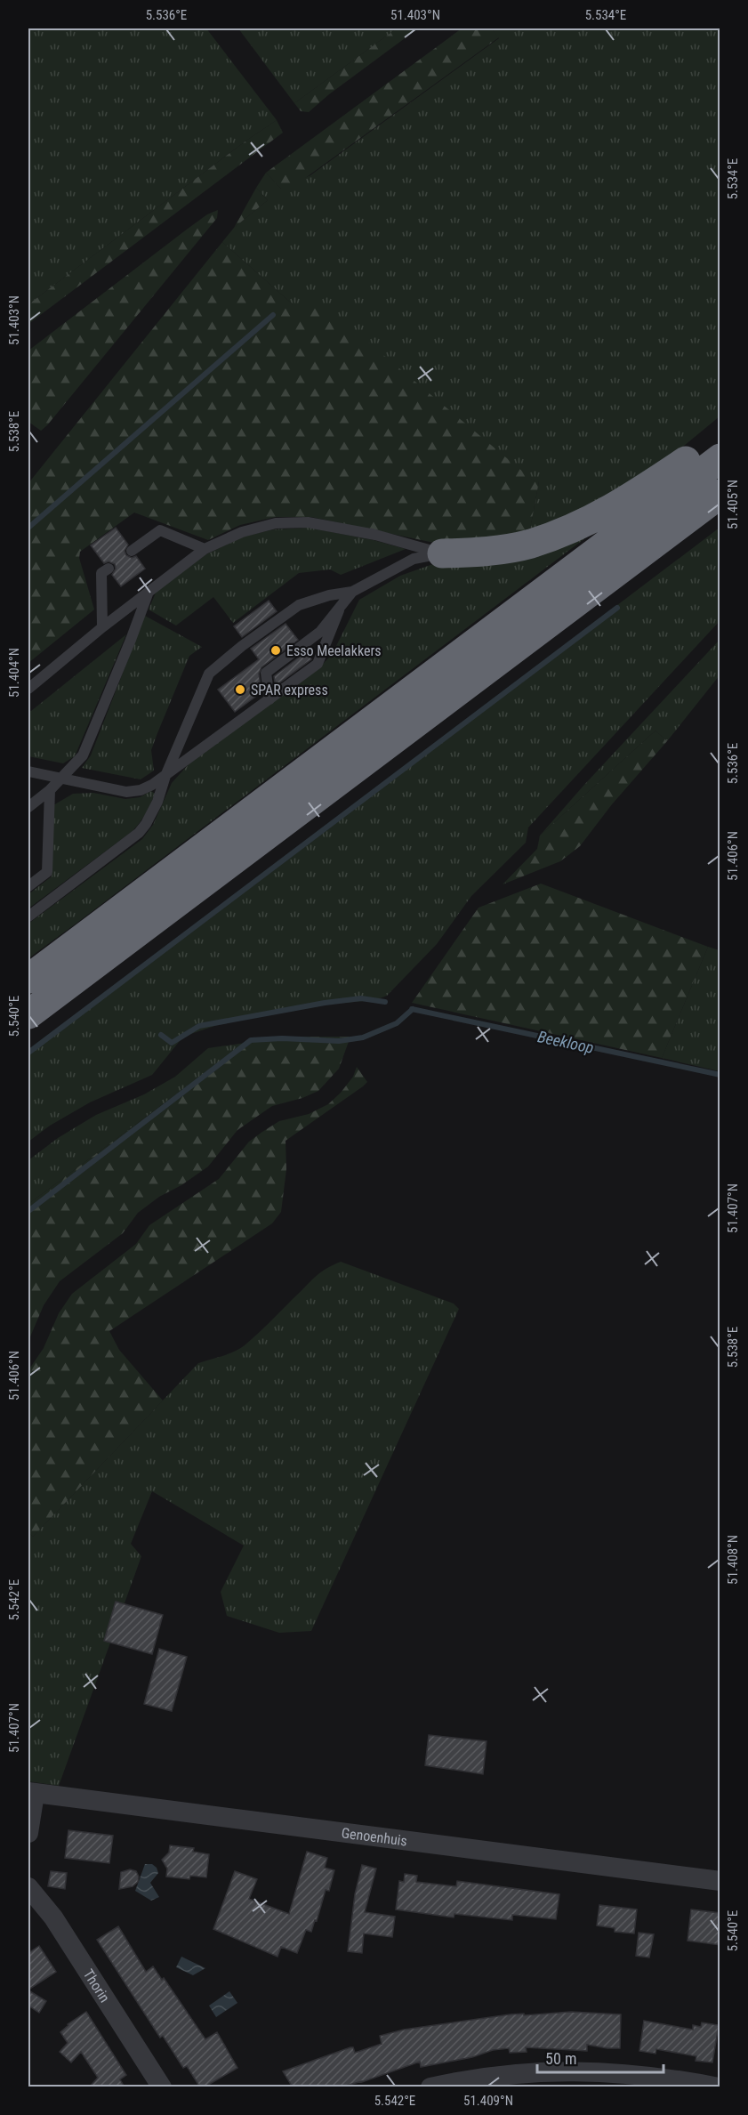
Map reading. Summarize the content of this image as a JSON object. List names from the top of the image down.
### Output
{
  "streets": {
    "street": ["Genoenhuis", "Thorin"]
  },
  "water": ["Beekloop"],
  "places": ["Esso Meelakkers", "SPAR express"],
  "scale_bar": "50 m",
  "coordinates": [
    "5.536°E",
    "51.403°N",
    "5.534°E",
    "5.538°E",
    "51.405°N",
    "51.404°N",
    "51.406°N",
    "5.540°E",
    "51.407°N",
    "51.408°N",
    "5.542°E",
    "51.409°N"
  ]
}
